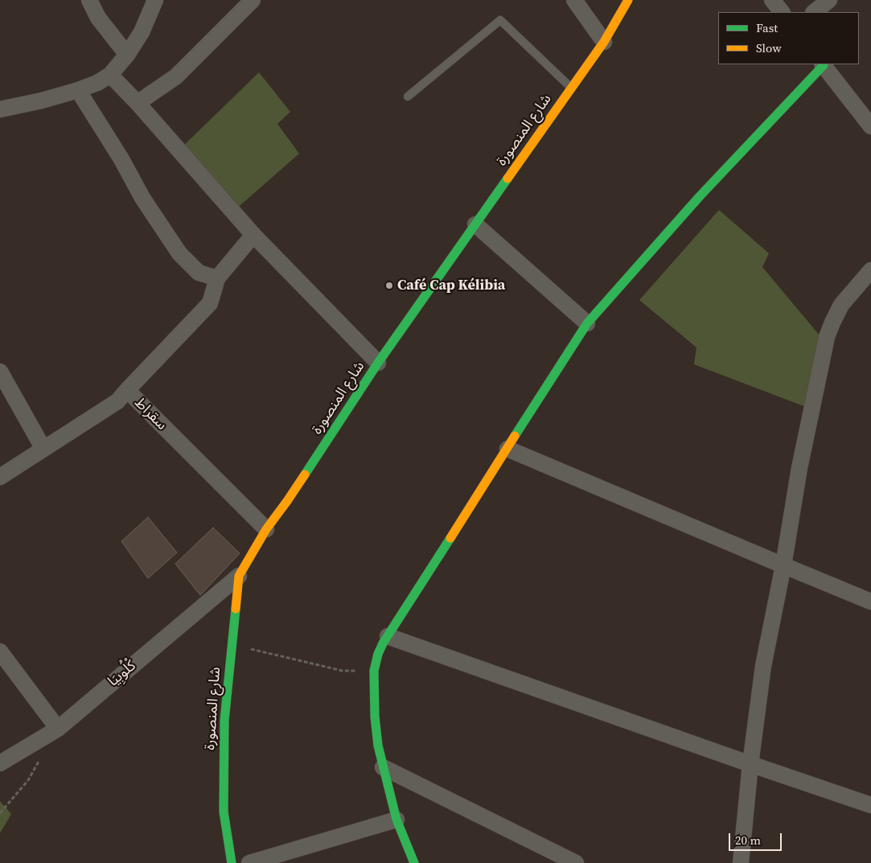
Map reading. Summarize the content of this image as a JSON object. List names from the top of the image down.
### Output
{
  "streets": {
    "street": ["شارع المنصورة", "سقراط", "كْلُوبِيَا"]
  },
  "crossings": [
    ["شارع المنصورة", "سقراط"],
    ["شارع المنصورة", "كْلُوبِيَا"]
  ],
  "places": ["Café Cap Kélibia"],
  "legend": ["Fast", "Slow"],
  "scale_bar": "20 m"
}
